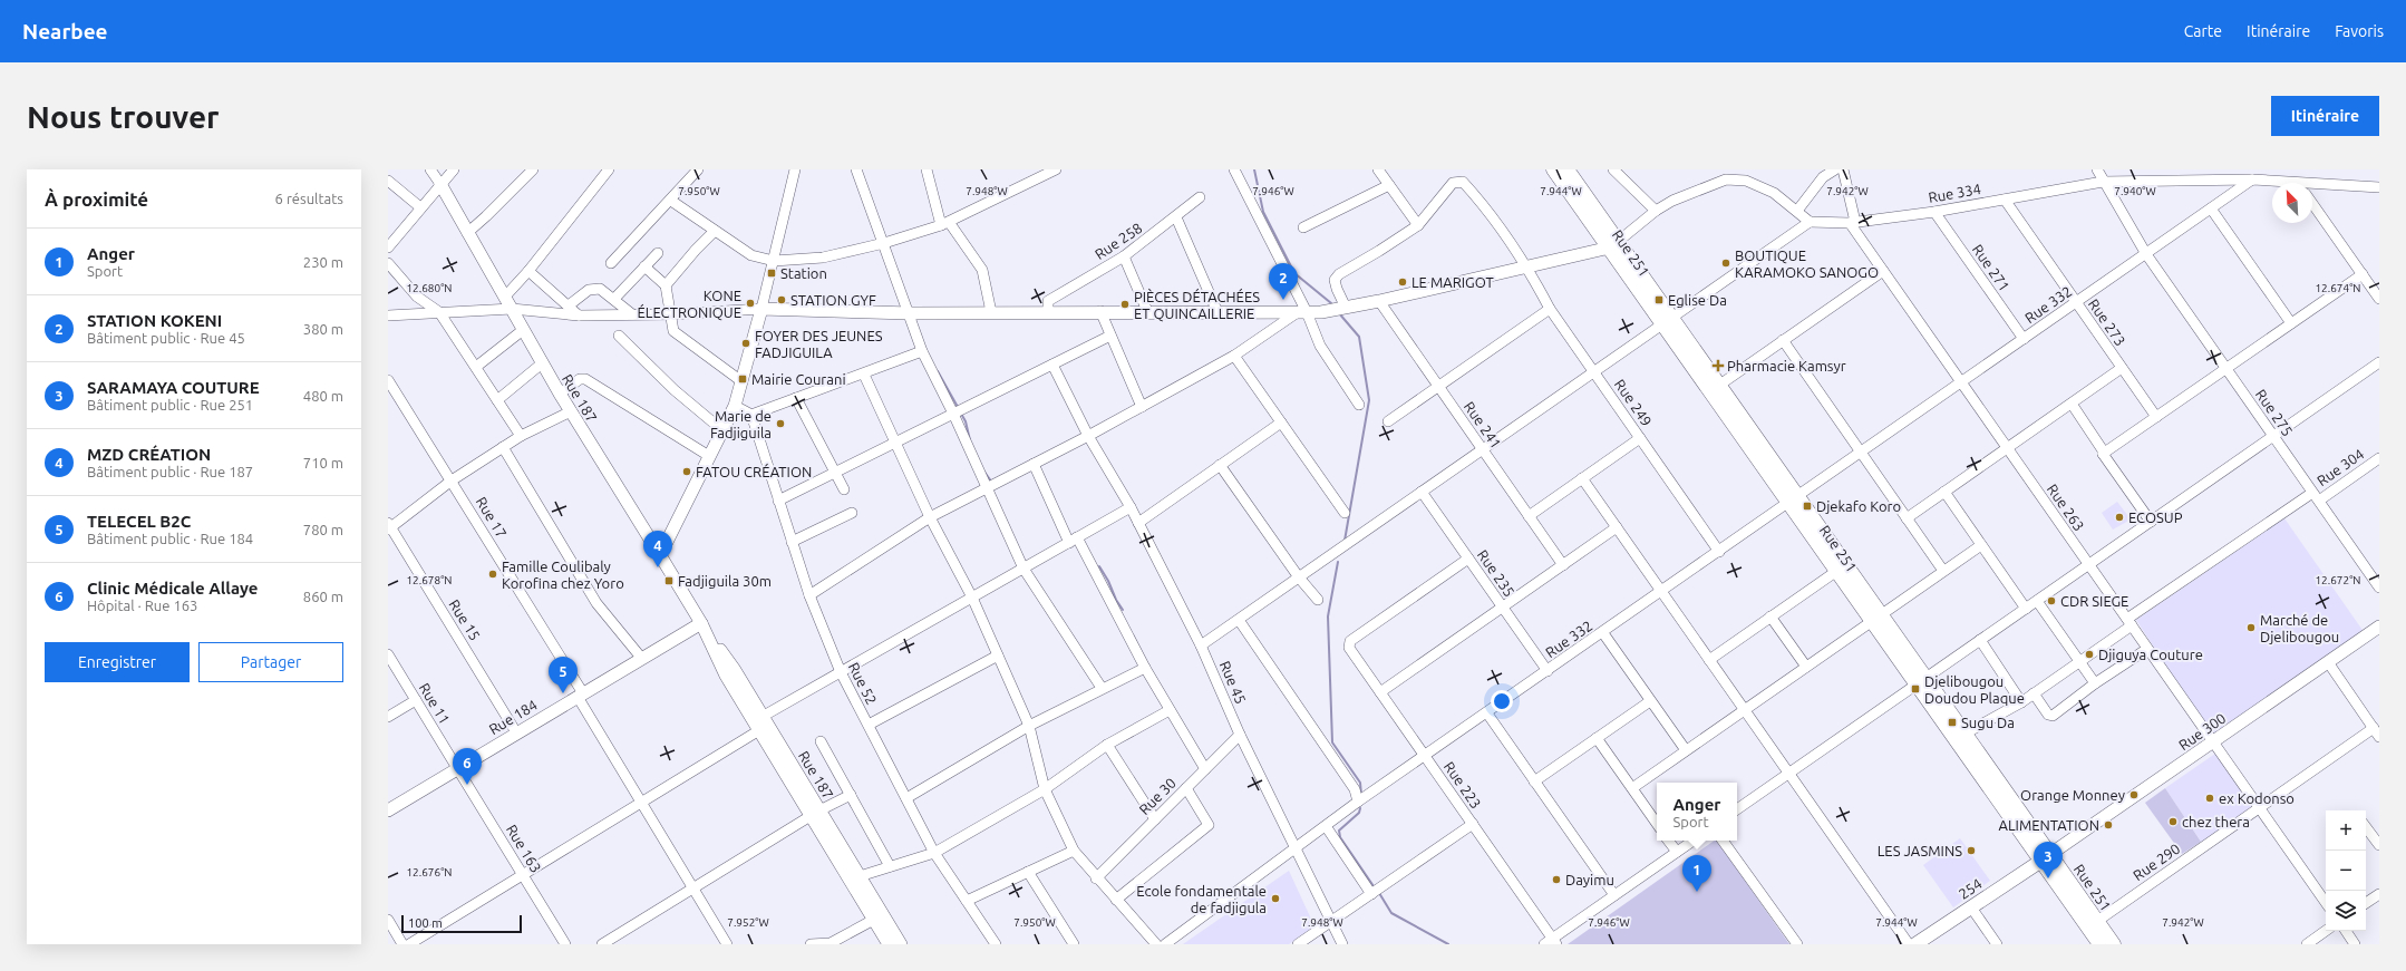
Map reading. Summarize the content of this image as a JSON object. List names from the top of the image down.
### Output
{
  "streets": {
    "main road": ["Rue 251", "254"],
    "street": [
      "Rue 334",
      "Rue 258",
      "Rue 271",
      "Rue 332",
      "Rue 273",
      "Rue 187",
      "Rue 249",
      "Rue 275",
      "Rue 241",
      "Rue 304",
      "Rue 263",
      "Rue 17",
      "Rue 235",
      "Rue 15",
      "Rue 45",
      "Rue 52",
      "Rue 11",
      "Rue 184",
      "Rue 300",
      "Rue 223",
      "Rue 30",
      "Rue 163",
      "Rue 290"
    ]
  },
  "crossings": [
    ["Rue 334", "Rue 271"],
    ["Rue 334", "Rue 332"],
    ["Rue 334", "Rue 273"],
    ["Rue 334", "Rue 275"],
    ["Rue 334", "Rue 263"],
    ["Rue 251", "Rue 332"],
    ["Rue 251", "Rue 304"],
    ["Rue 251", "Rue 300"],
    ["Rue 251", "Rue 290"],
    ["Rue 251", "254"],
    ["Rue 271", "Rue 332"],
    ["Rue 332", "Rue 273"],
    ["Rue 332", "Rue 249"],
    ["Rue 332", "Rue 275"],
    ["Rue 332", "Rue 263"],
    ["Rue 332", "Rue 235"],
    ["Rue 332", "Rue 45"],
    ["Rue 332", "Rue 223"],
    ["Rue 187", "Rue 184"],
    ["Rue 275", "Rue 304"],
    ["Rue 304", "Rue 263"],
    ["Rue 263", "Rue 300"],
    ["Rue 263", "Rue 290"],
    ["Rue 17", "Rue 184"],
    ["Rue 235", "Rue 223"],
    ["Rue 15", "Rue 184"],
    ["Rue 45", "Rue 30"],
    ["Rue 11", "Rue 184"],
    ["Rue 11", "Rue 163"],
    ["Rue 184", "Rue 163"],
    ["Rue 300", "254"]
  ],
  "places": {
    "other": [
      "BOUTIQUE KARAMOKO SANOGO",
      "LE MARIGOT",
      "STATION GYF",
      "KONE ÉLECTRONIQUE",
      "PIÈCES DÉTACHÉES ET QUINCAILLERIE",
      "FOYER DES JEUNES FADJIGUILA",
      "Marie de Fadjiguila",
      "FATOU CRÉATION",
      "ECOSUP",
      "Famille Coulibaly Korofina chez Yoro",
      "CDR SIEGE",
      "Marché de Djelibougou",
      "Djiguya Couture",
      "Orange Monney",
      "ex Kodonso",
      "chez thera",
      "ALIMENTATION",
      "LES JASMINS",
      "Dayimu",
      "Ecole fondamentale de fadjigula"
    ],
    "transit": [
      "Station",
      "Eglise Da",
      "Mairie Courani",
      "Djekafo Koro",
      "Fadjiguila 30m",
      "Djelibougou Doudou Plaque",
      "Sugu Da"
    ],
    "health": ["Pharmacie Kamsyr"]
  },
  "scale_bar": "100 m",
  "north": "top left",
  "page": {
    "header": "Nearbee",
    "nav": ["Carte", "Itinéraire", "Favoris"],
    "buttons": [
      "Itinéraire",
      ["Enregistrer", "Partager"]
    ],
    "title": "Nous trouver",
    "heading": ["À proximité", "6 résultats"],
    "list": [
      {
        "mark": "1",
        "name": "Anger",
        "note": "Sport",
        "value": "230 m"
      },
      {
        "mark": "2",
        "name": "STATION KOKENI",
        "note": "Bâtiment public · Rue 45",
        "value": "380 m"
      },
      {
        "mark": "3",
        "name": "SARAMAYA COUTURE",
        "note": "Bâtiment public · Rue 251",
        "value": "480 m"
      },
      {
        "mark": "4",
        "name": "MZD CRÉATION",
        "note": "Bâtiment public · Rue 187",
        "value": "710 m"
      },
      {
        "mark": "5",
        "name": "TELECEL B2C",
        "note": "Bâtiment public · Rue 184",
        "value": "780 m"
      },
      {
        "mark": "6",
        "name": "Clinic Médicale Allaye",
        "note": "Hôpital · Rue 163",
        "value": "860 m"
      }
    ],
    "pins": [
      "2",
      "4",
      "5",
      "6",
      "3",
      "1"
    ],
    "popup": ["Anger", "Sport"],
    "map_buttons": ["+", "−"],
    "scale": "100 m"
  },
  "coordinates": [
    "7.950°W",
    "7.948°W",
    "7.946°W",
    "7.944°W",
    "7.942°W",
    "7.940°W",
    "12.674°N",
    "12.680°N",
    "12.672°N",
    "12.678°N",
    "12.676°N",
    "7.952°W"
  ]
}
